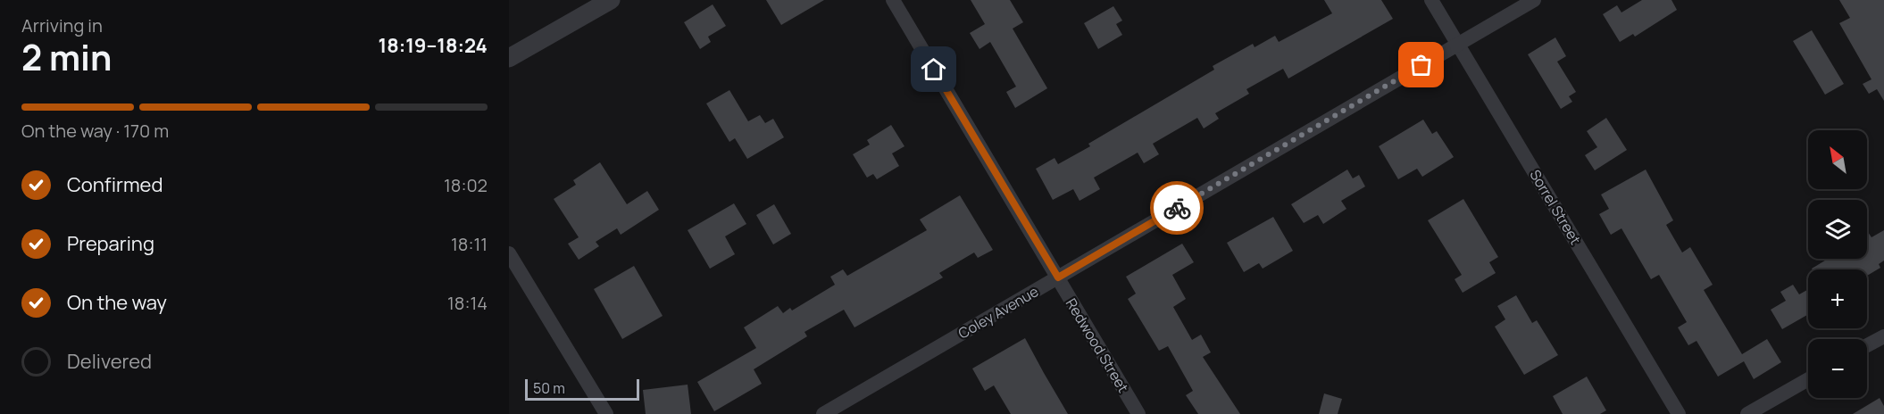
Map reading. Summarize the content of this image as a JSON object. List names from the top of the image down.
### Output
{
  "streets": {
    "street": ["Sorrel Street", "Coley Avenue", "Redwood Street"]
  },
  "crossings": [
    ["Sorrel Street", "Coley Avenue"],
    ["Coley Avenue", "Redwood Street"]
  ],
  "scale_bar": "50 m",
  "north": "top left",
  "page": {
    "heading": ["2 min", "Arriving in", "18:19–18:24"],
    "bar": "On the way · 170 m",
    "map_buttons": ["+", "−"],
    "list": [
      ["Confirmed", "18:02"],
      ["Preparing", "18:11"],
      ["On the way", "18:14"],
      "Delivered"
    ],
    "scale": "50 m"
  }
}
